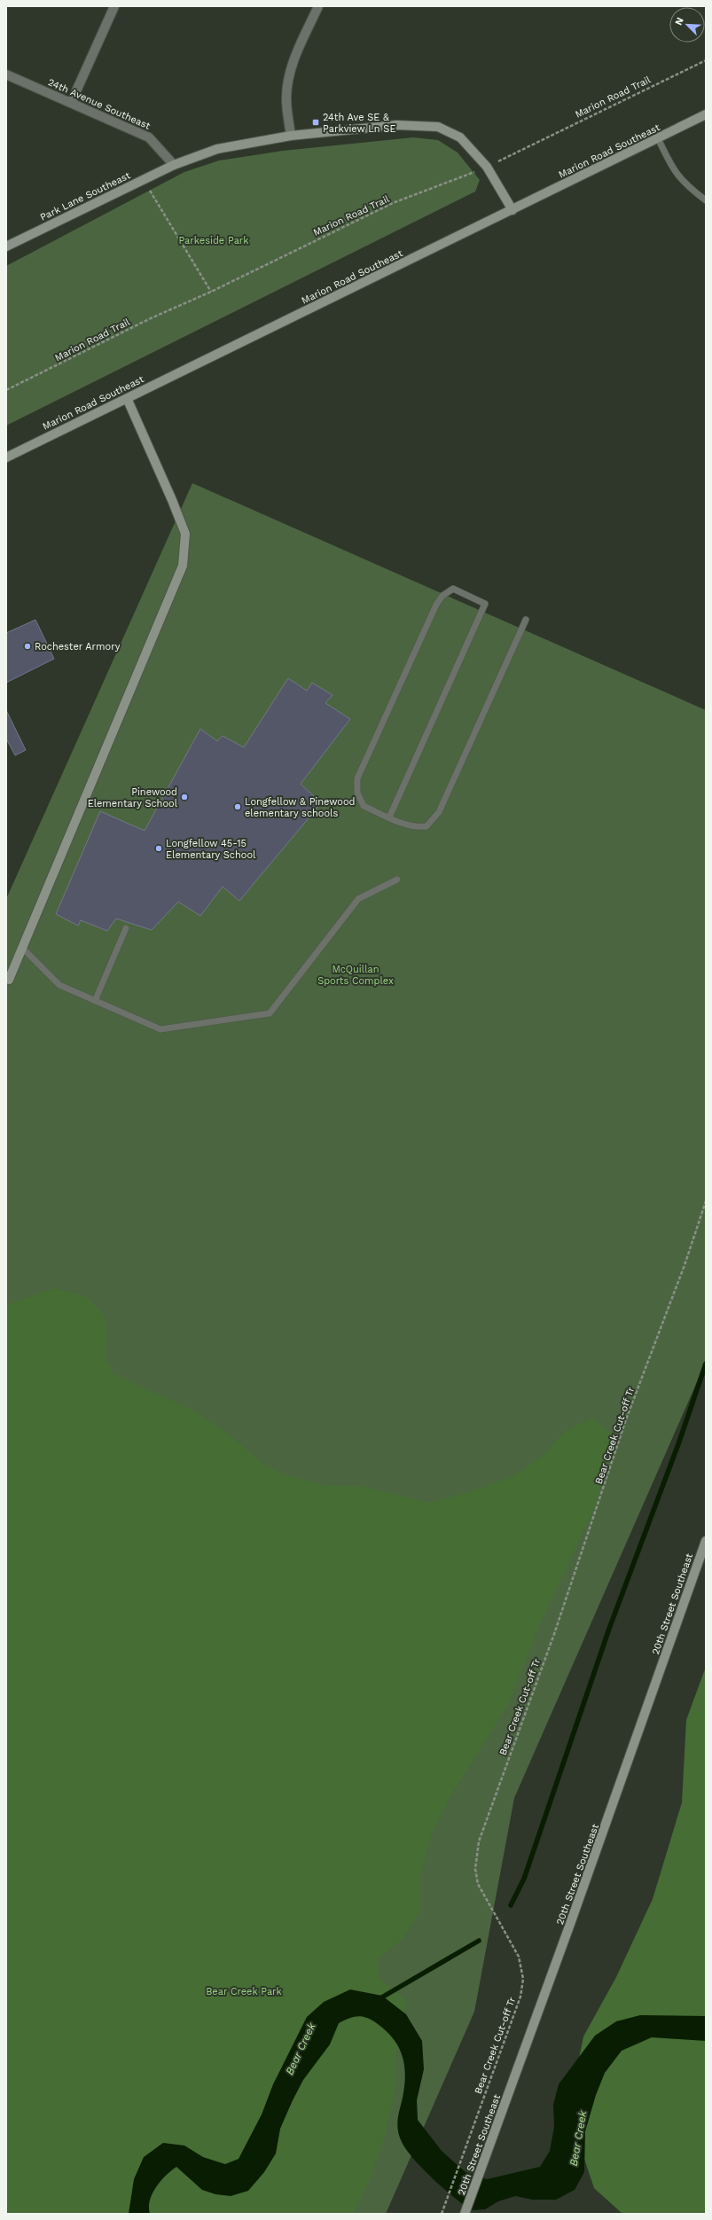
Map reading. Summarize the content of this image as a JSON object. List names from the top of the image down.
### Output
{
  "streets": {
    "street": [
      "24th Avenue Southeast",
      "Marion Road Southeast",
      "Park Lane Southeast",
      "20th Street Southeast"
    ],
    "path": ["Marion Road Trail", "Bear Creek Cut-off Tr"]
  },
  "crossings": [
    ["24th Avenue Southeast", "Park Lane Southeast"]
  ],
  "water": ["Bear Creek"],
  "parks": ["Parkeside Park", "McQuillan Sports Complex", "Bear Creek Park"],
  "places": {
    "transit": ["24th Ave SE & Parkview Ln SE"],
    "other": [
      "Rochester Armory",
      "Pinewood Elementary School",
      "Longfellow & Pinewood elementary schools",
      "Longfellow 45-15 Elementary School"
    ]
  },
  "north": "top left"
}
